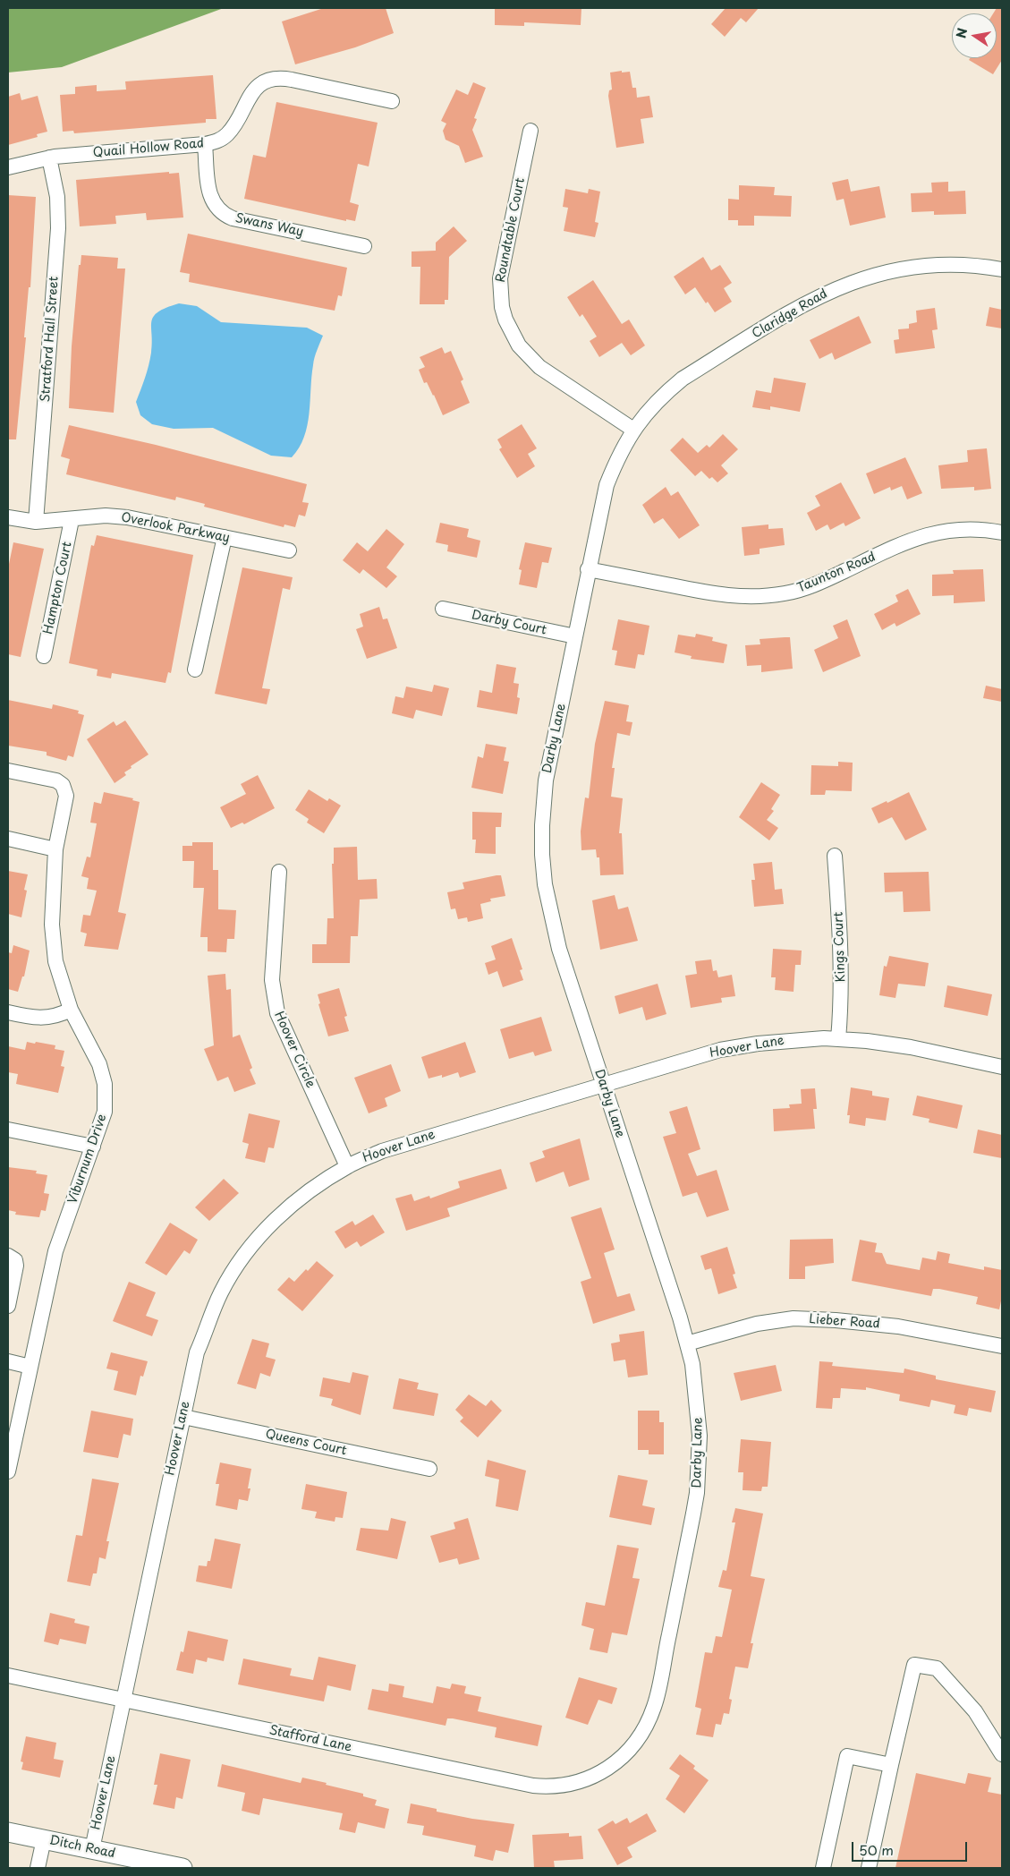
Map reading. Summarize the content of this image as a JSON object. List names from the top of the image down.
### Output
{
  "streets": {
    "main road": ["Ditch Road"],
    "street": [
      "Quail Hollow Road",
      "Swans Way",
      "Roundtable Court",
      "Claridge Road",
      "Stratford Hall Street",
      "Overlook Parkway",
      "Taunton Road",
      "Hampton Court",
      "Darby Court",
      "Darby Lane",
      "Kings Court",
      "Hoover Lane",
      "Hoover Circle",
      "Viburnum Drive",
      "Lieber Road",
      "Queens Court",
      "Stafford Lane"
    ]
  },
  "crossings": [
    ["Quail Hollow Road", "Swans Way"],
    ["Quail Hollow Road", "Stratford Hall Street"],
    ["Roundtable Court", "Claridge Road"],
    ["Roundtable Court", "Darby Lane"],
    ["Claridge Road", "Darby Lane"],
    ["Stratford Hall Street", "Overlook Parkway"],
    ["Overlook Parkway", "Hampton Court"],
    ["Taunton Road", "Darby Lane"],
    ["Darby Court", "Darby Lane"],
    ["Darby Lane", "Hoover Lane"],
    ["Darby Lane", "Lieber Road"],
    ["Darby Lane", "Stafford Lane"],
    ["Kings Court", "Hoover Lane"],
    ["Hoover Lane", "Hoover Circle"],
    ["Hoover Lane", "Queens Court"],
    ["Hoover Lane", "Stafford Lane"],
    ["Hoover Lane", "Ditch Road"]
  ],
  "scale_bar": "50 m",
  "north": "left"
}
